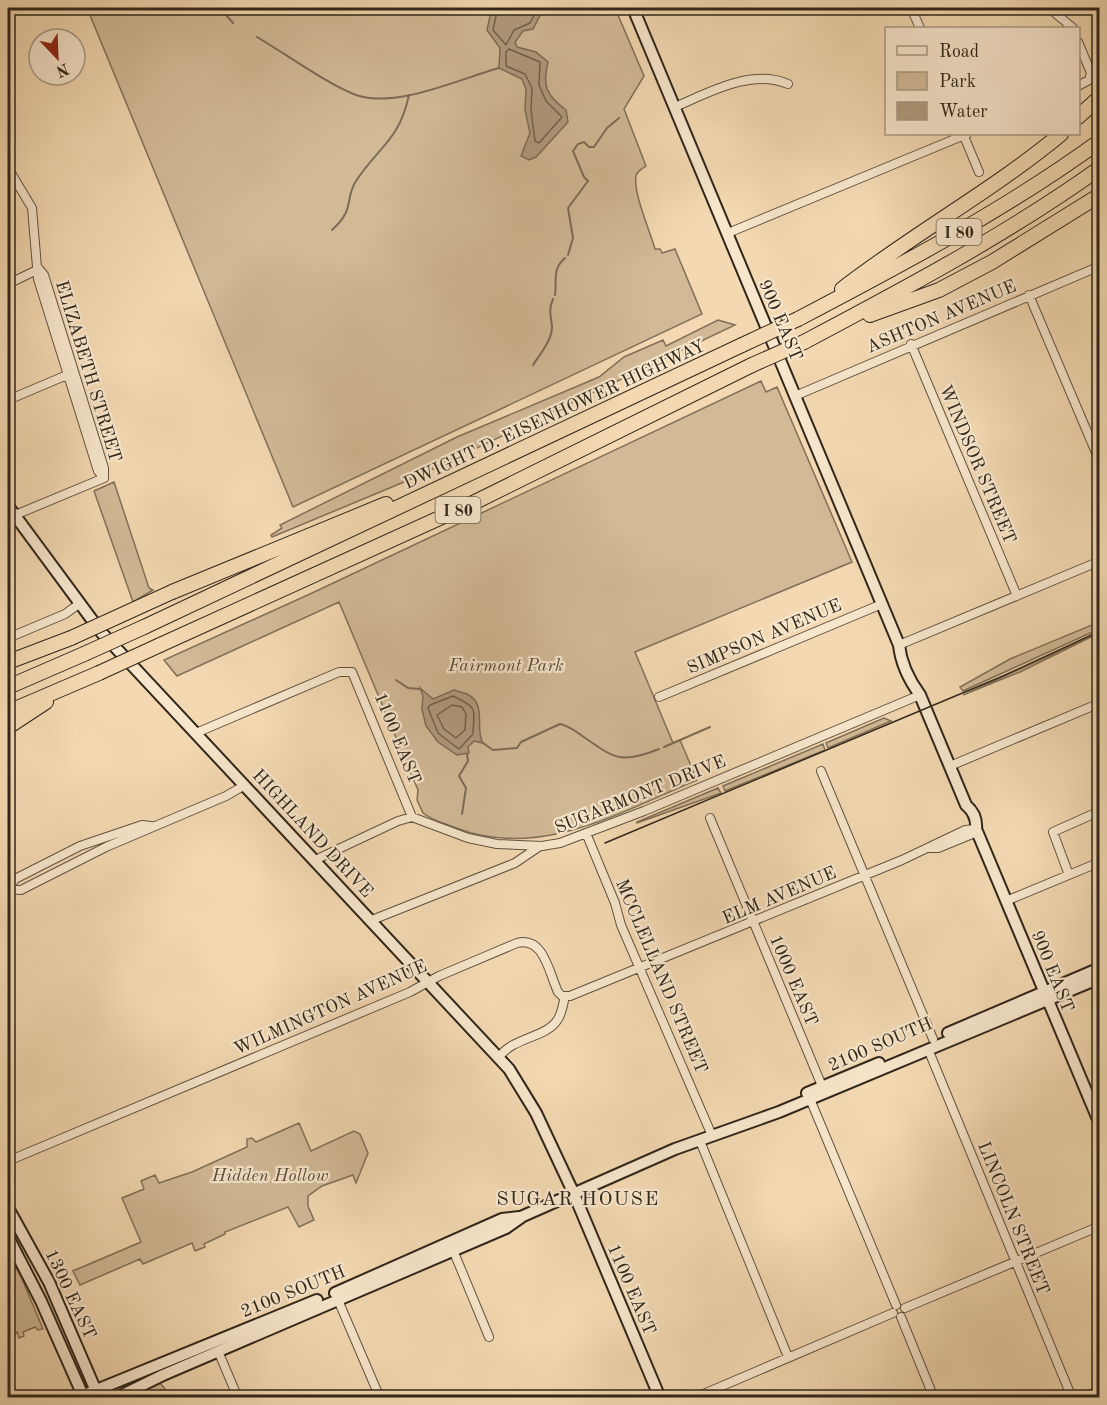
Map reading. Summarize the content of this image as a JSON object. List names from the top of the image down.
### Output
{
  "streets": {
    "highway": ["I 80", "DWIGHT D. EISENHOWER HIGHWAY"],
    "main road": [
      "900 EAST",
      "1100 EAST",
      "HIGHLAND DRIVE",
      "2100 SOUTH",
      "1300 EAST"
    ],
    "street": [
      "ASHTON AVENUE",
      "ELIZABETH STREET",
      "WINDSOR STREET",
      "SIMPSON AVENUE",
      "SUGARMONT DRIVE",
      "ELM AVENUE",
      "MCCLELLAND STREET",
      "1000 EAST",
      "WILMINGTON AVENUE",
      "LINCOLN STREET"
    ]
  },
  "crossings": [
    ["ASHTON AVENUE", "900 EAST"],
    ["ASHTON AVENUE", "WINDSOR STREET"],
    ["900 EAST", "SIMPSON AVENUE"],
    ["900 EAST", "SUGARMONT DRIVE"],
    ["900 EAST", "ELM AVENUE"],
    ["900 EAST", "2100 SOUTH"],
    ["ELIZABETH STREET", "HIGHLAND DRIVE"],
    ["1100 EAST", "HIGHLAND DRIVE"],
    ["1100 EAST", "2100 SOUTH"],
    ["SUGARMONT DRIVE", "HIGHLAND DRIVE"],
    ["SUGARMONT DRIVE", "MCCLELLAND STREET"],
    ["HIGHLAND DRIVE", "WILMINGTON AVENUE"],
    ["HIGHLAND DRIVE", "2100 SOUTH"],
    ["ELM AVENUE", "MCCLELLAND STREET"],
    ["ELM AVENUE", "1000 EAST"],
    ["ELM AVENUE", "LINCOLN STREET"],
    ["MCCLELLAND STREET", "2100 SOUTH"],
    ["1000 EAST", "2100 SOUTH"],
    ["2100 SOUTH", "LINCOLN STREET"],
    ["2100 SOUTH", "1300 EAST"]
  ],
  "districts": ["SUGAR HOUSE"],
  "parks": ["Fairmont Park", "Hidden Hollow"],
  "legend": ["Road", "Park", "Water"],
  "north": "bottom right"
}
